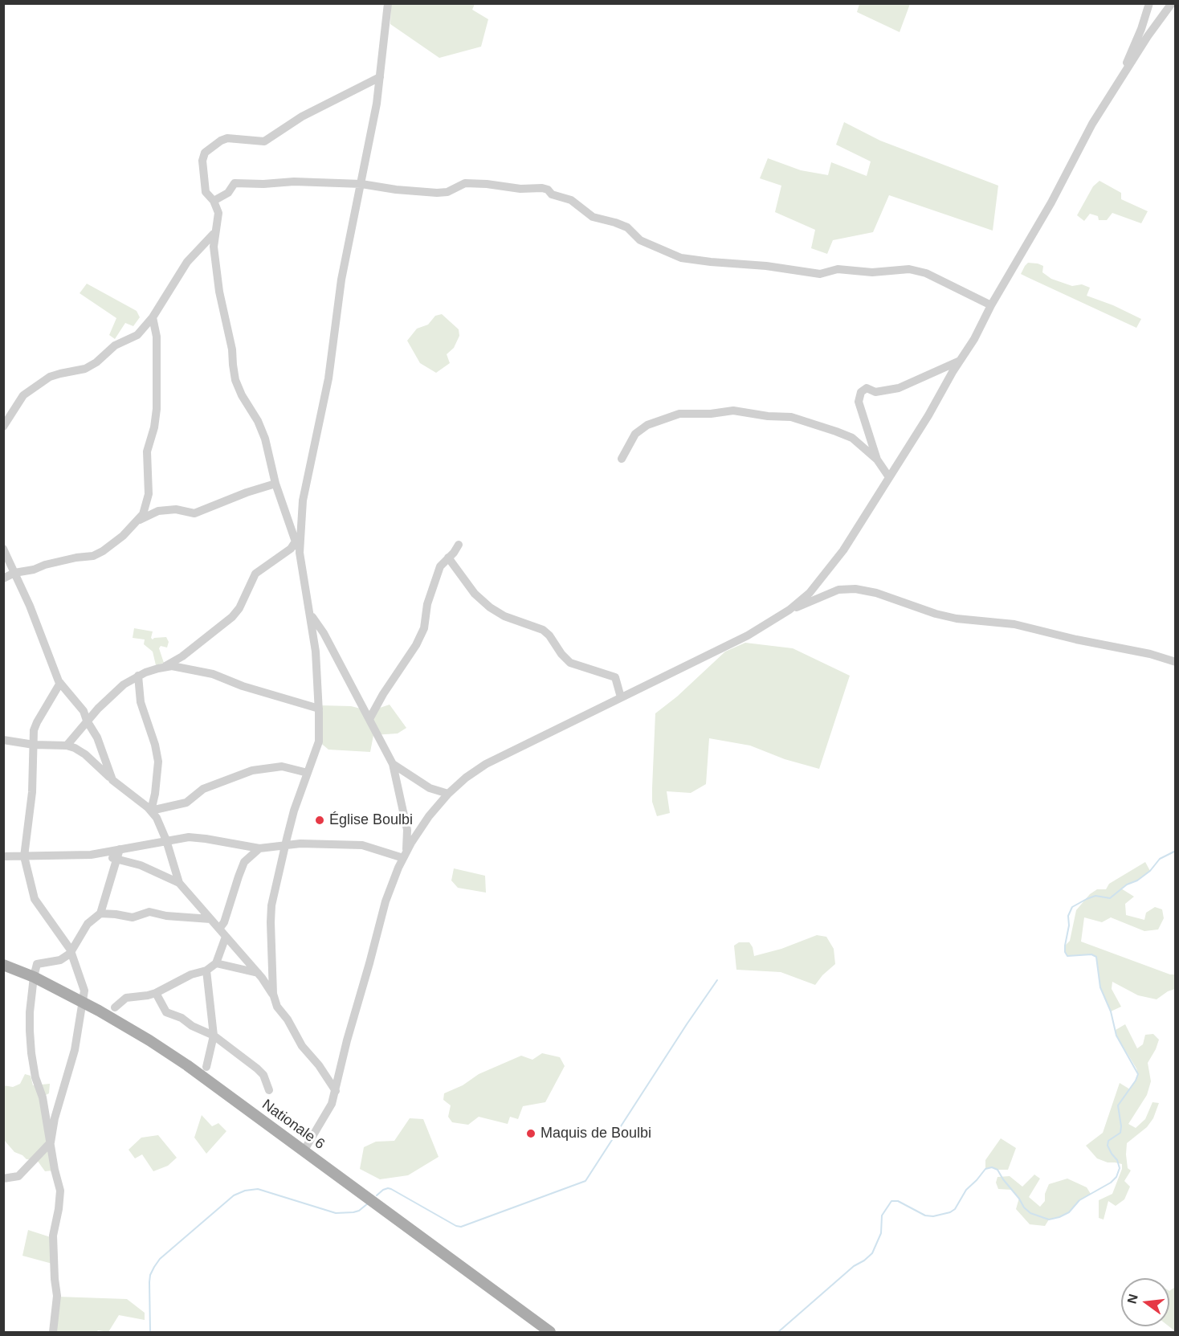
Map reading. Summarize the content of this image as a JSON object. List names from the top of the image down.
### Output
{
  "streets": {
    "main road": ["Nationale 6"]
  },
  "places": ["Église Boulbi", "Maquis de Boulbi"],
  "north": "left"
}
